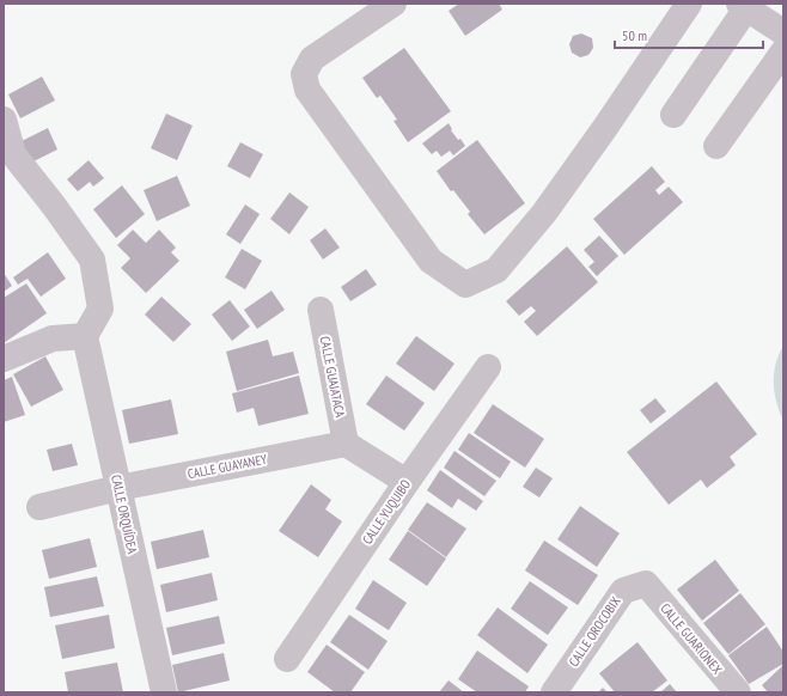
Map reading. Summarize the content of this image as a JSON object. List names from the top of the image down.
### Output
{
  "streets": {
    "street": [
      "CALLE GUAJATACA",
      "CALLE GUAYANEY",
      "CALLE YUQUIBO",
      "CALLE ORQUÍDEA",
      "CALLE OROCOBIX",
      "CALLE GUARIONEX"
    ]
  },
  "crossings": [
    ["CALLE GUAJATACA", "CALLE GUAYANEY"],
    ["CALLE GUAYANEY", "CALLE ORQUÍDEA"],
    ["CALLE OROCOBIX", "CALLE GUARIONEX"]
  ],
  "scale_bar": "50 m"
}
